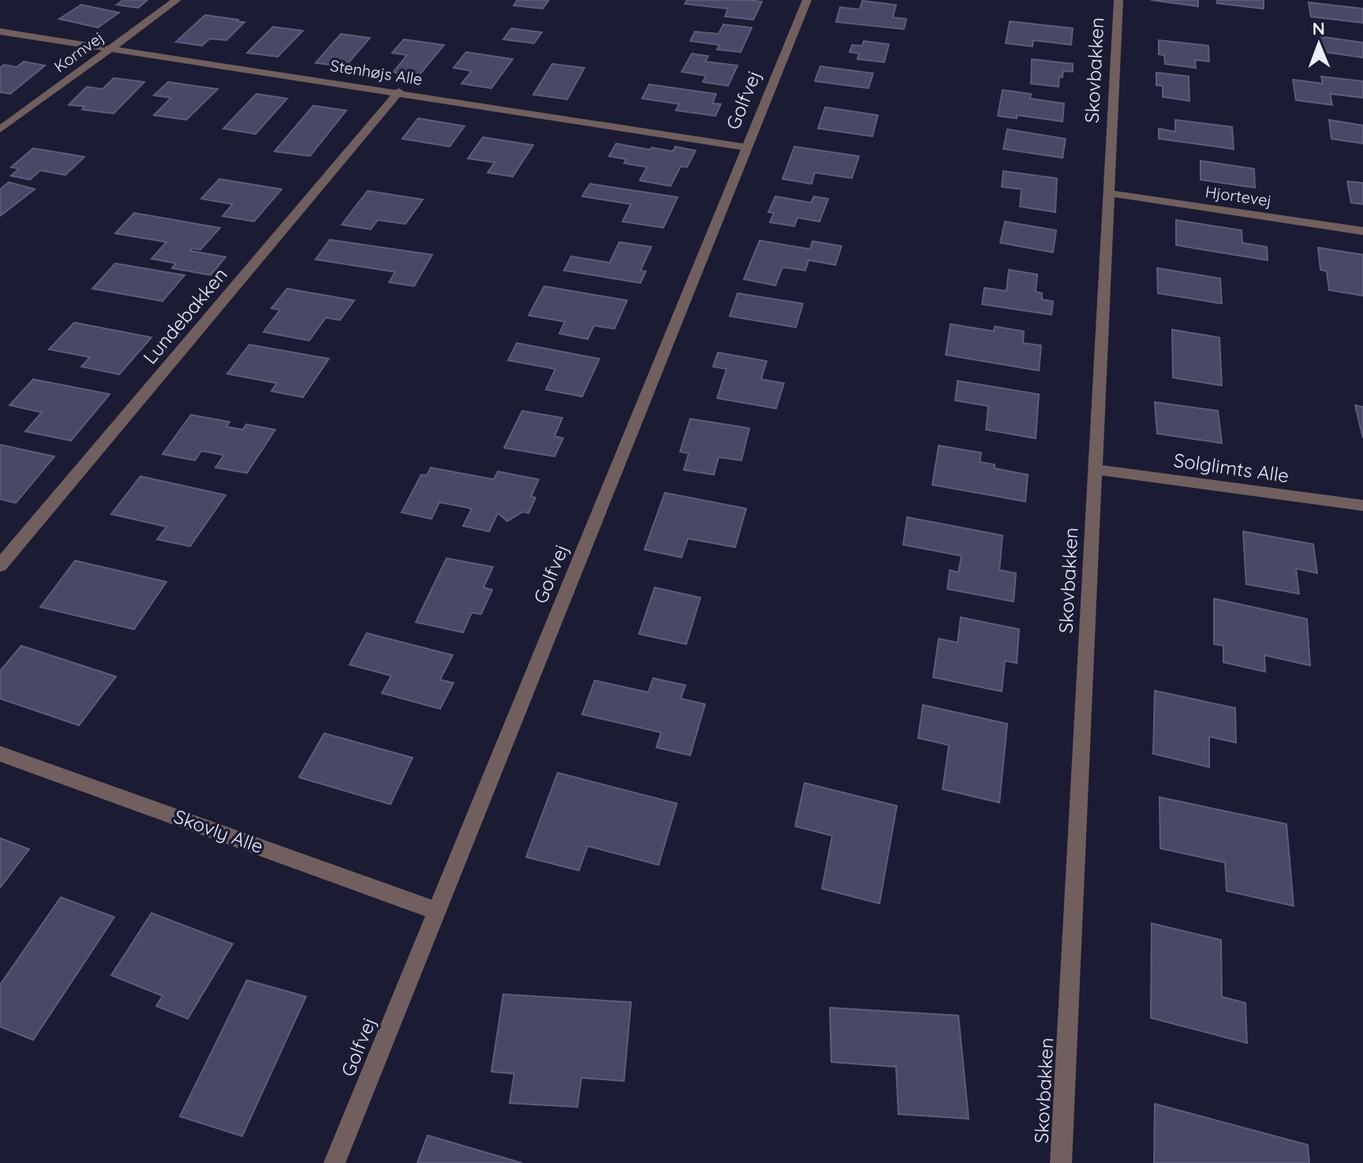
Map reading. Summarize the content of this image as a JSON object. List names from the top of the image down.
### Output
{
  "streets": {
    "street": [
      "Kornvej",
      "Skovbakken",
      "Stenhøjs Alle",
      "Golfvej",
      "Hjortevej",
      "Lundebakken",
      "Solglimts Alle",
      "Skovly Alle"
    ]
  },
  "crossings": [
    ["Kornvej", "Stenhøjs Alle"],
    ["Skovbakken", "Hjortevej"],
    ["Skovbakken", "Solglimts Alle"],
    ["Stenhøjs Alle", "Golfvej"],
    ["Stenhøjs Alle", "Lundebakken"],
    ["Golfvej", "Skovly Alle"]
  ],
  "north": "top"
}
